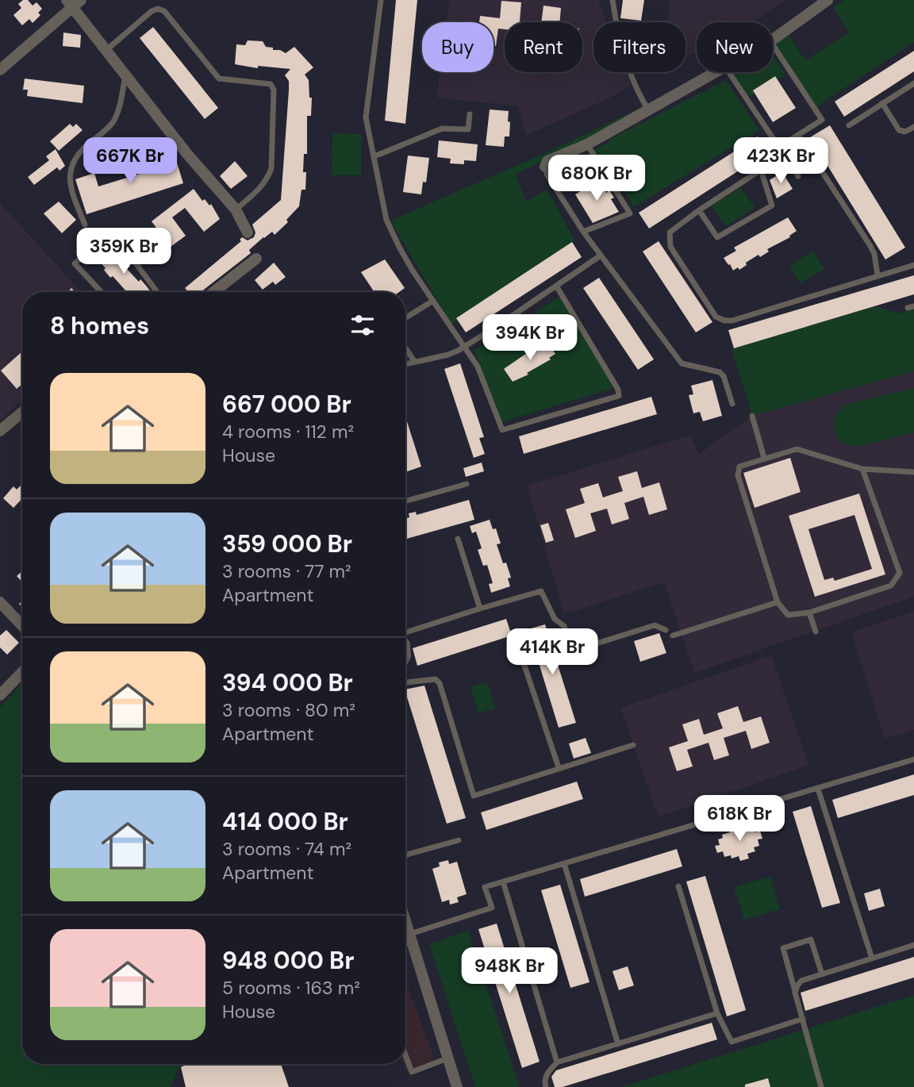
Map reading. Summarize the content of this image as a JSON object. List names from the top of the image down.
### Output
{
  "page": {
    "chip": [
      "Buy",
      "Rent",
      "Filters",
      "New"
    ],
    "price": [
      "667K Br",
      "423K Br",
      "680K Br",
      "359K Br",
      "394K Br",
      "414K Br",
      "618K Br",
      "948K Br"
    ],
    "heading": "8 homes",
    "list": [
      {
        "name": "667 000 Br",
        "note": "4 rooms · 112 m² · House"
      },
      {
        "name": "359 000 Br",
        "note": "3 rooms · 77 m² · Apartment"
      },
      {
        "name": "394 000 Br",
        "note": "3 rooms · 80 m² · Apartment"
      },
      {
        "name": "414 000 Br",
        "note": "3 rooms · 74 m² · Apartment"
      },
      {
        "name": "948 000 Br",
        "note": "5 rooms · 163 m² · House"
      }
    ]
  }
}
